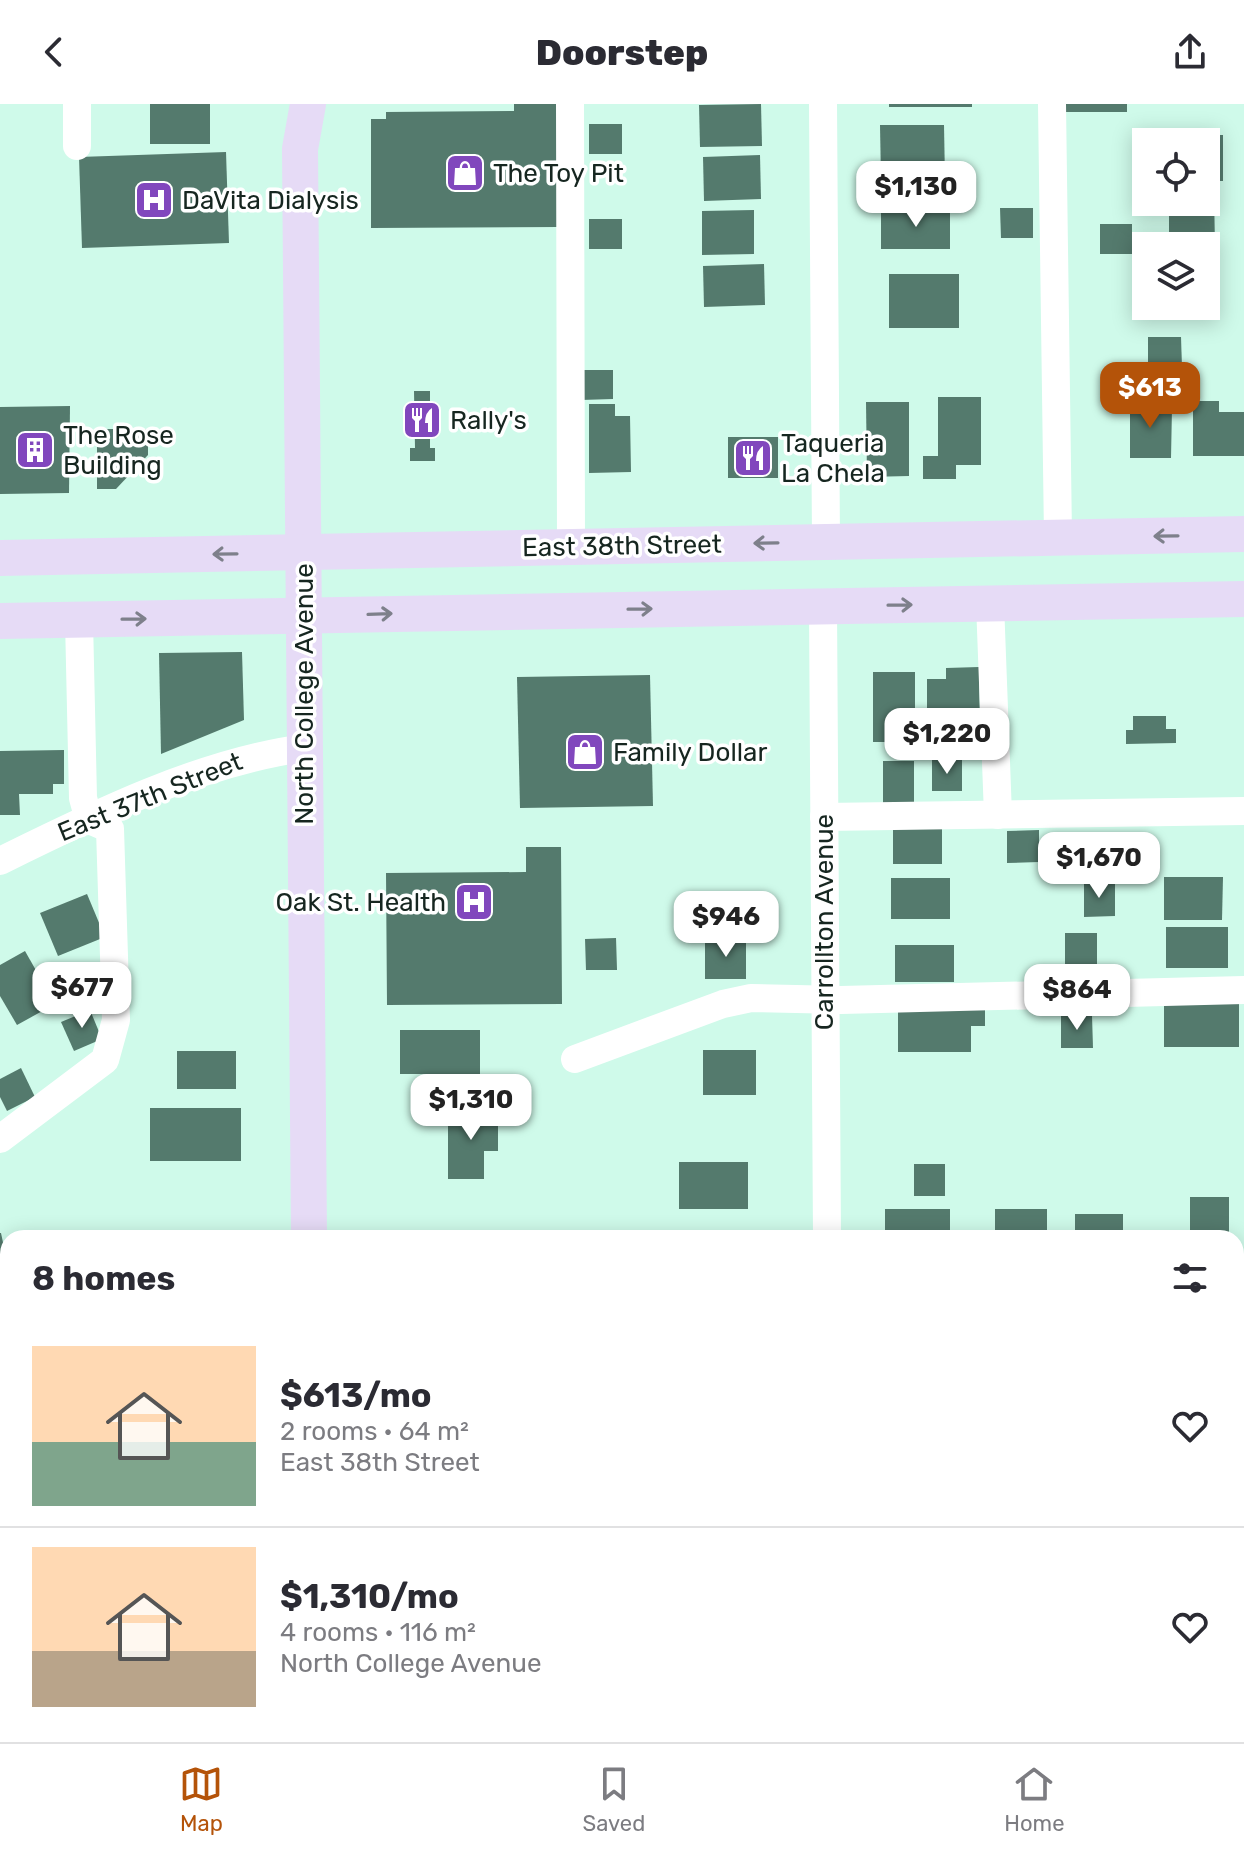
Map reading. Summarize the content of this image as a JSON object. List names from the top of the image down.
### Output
{
  "streets": {
    "main road": ["East 38th Street", "North College Avenue"],
    "street": ["East 37th Street", "Carrollton Avenue"]
  },
  "crossings": [
    ["East 38th Street", "North College Avenue"],
    ["North College Avenue", "East 37th Street"]
  ],
  "places": {
    "shop": ["The Toy Pit", "Family Dollar"],
    "hospital": ["DaVita Dialysis", "Oak St. Health"],
    "restaurant": ["Rally's", "Taqueria La Chela"],
    "building": ["The Rose Building"]
  },
  "page": {
    "header": "Doorstep",
    "price": [
      "$1,130",
      "$613",
      "$1,220",
      "$1,670",
      "$946",
      "$677",
      "$864",
      "$1,310"
    ],
    "heading": "8 homes",
    "list": [
      {
        "name": "$613/mo",
        "note": "2 rooms · 64 m² · East 38th Street"
      },
      {
        "name": "$1,310/mo",
        "note": "4 rooms · 116 m² · North College Avenue"
      }
    ],
    "tabs": ["Map", "Saved", "Home"]
  }
}
